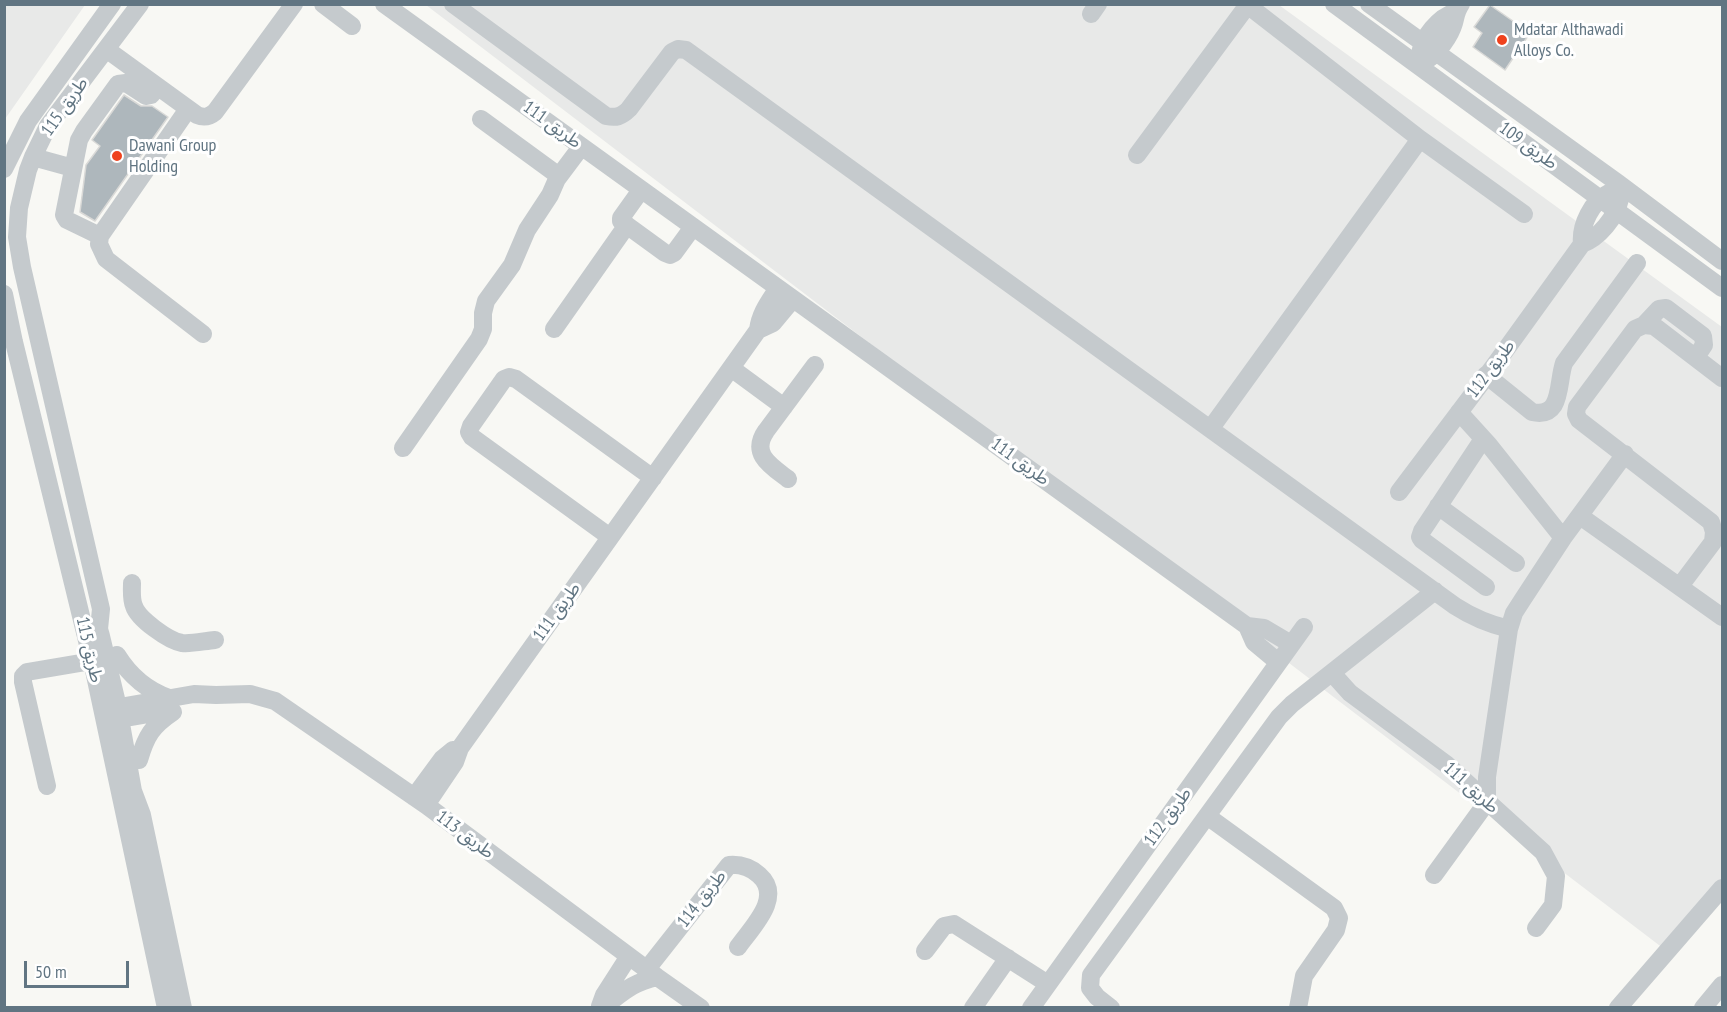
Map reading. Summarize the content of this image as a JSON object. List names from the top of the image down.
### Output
{
  "streets": {
    "street": [
      "طريق 115",
      "طريق 111",
      "طريق 109",
      "طريق 112",
      "طريق 113",
      "طريق 114"
    ]
  },
  "crossings": [
    ["طريق 115", "طريق 113"],
    ["طريق 111", "طريق 112"],
    ["طريق 111", "طريق 113"],
    ["طريق 109", "طريق 112"],
    ["طريق 113", "طريق 114"]
  ],
  "places": ["Mdatar Althawadi Alloys Co.", "Dawani Group Holding"],
  "scale_bar": "50 m"
}
